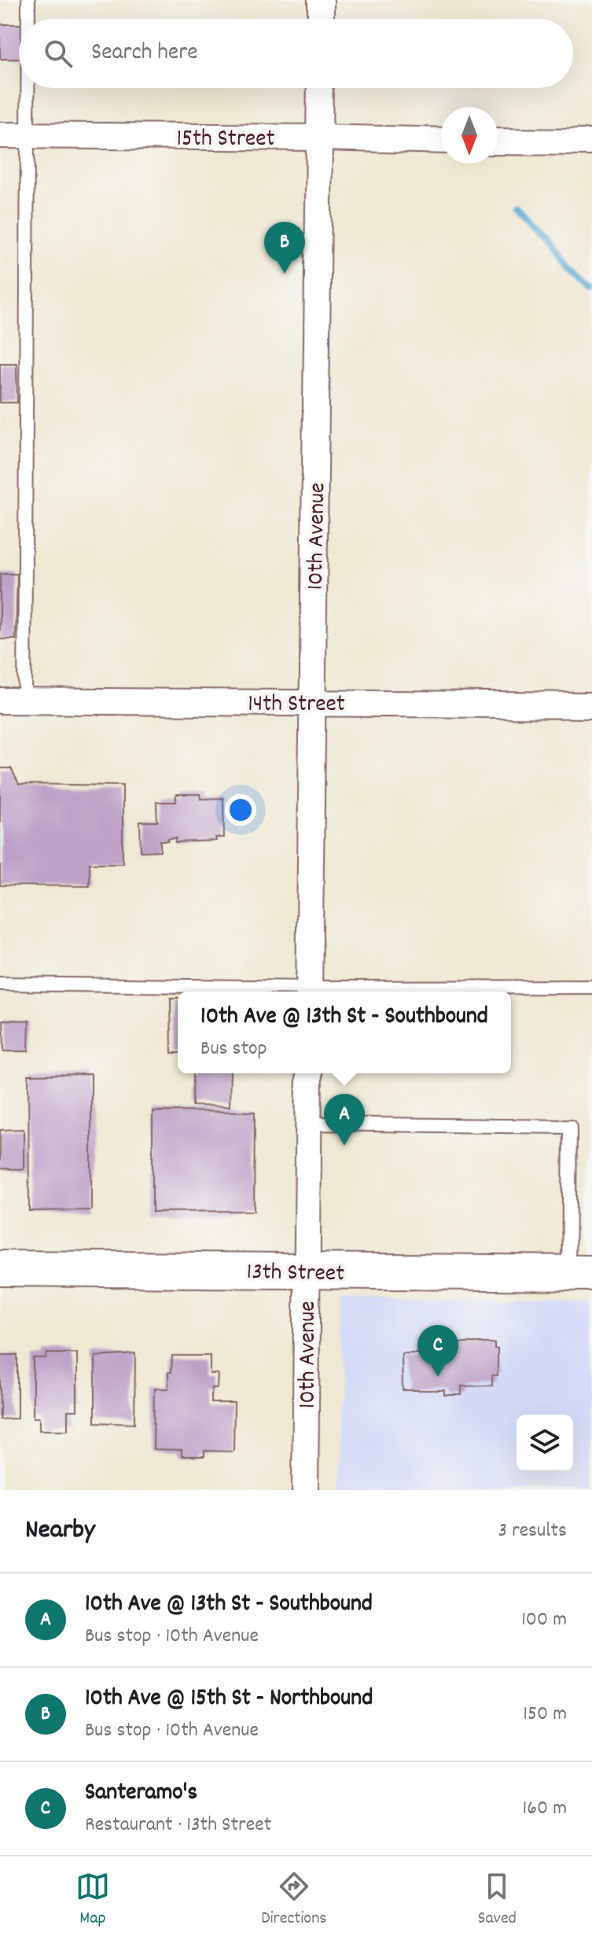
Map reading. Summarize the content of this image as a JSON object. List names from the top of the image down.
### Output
{
  "streets": {
    "street": [
      "15th Street",
      "10th Avenue",
      "14th Street",
      "13th Street"
    ]
  },
  "crossings": [
    ["15th Street", "10th Avenue"],
    ["10th Avenue", "14th Street"],
    ["10th Avenue", "13th Street"]
  ],
  "north": "bottom",
  "page": {
    "search": "Search here",
    "pins": ["B", "A", "C"],
    "popup": ["10th Ave @ 13th St - Southbound", "Bus stop"],
    "heading": ["Nearby", "3 results"],
    "list": [
      {
        "mark": "A",
        "name": "10th Ave @ 13th St - Southbound",
        "note": "Bus stop · 10th Avenue",
        "value": "100 m"
      },
      {
        "mark": "B",
        "name": "10th Ave @ 15th St - Northbound",
        "note": "Bus stop · 10th Avenue",
        "value": "150 m"
      },
      {
        "mark": "C",
        "name": "Santeramo's",
        "note": "Restaurant · 13th Street",
        "value": "160 m"
      }
    ],
    "nav": ["Map", "Directions", "Saved"]
  }
}
